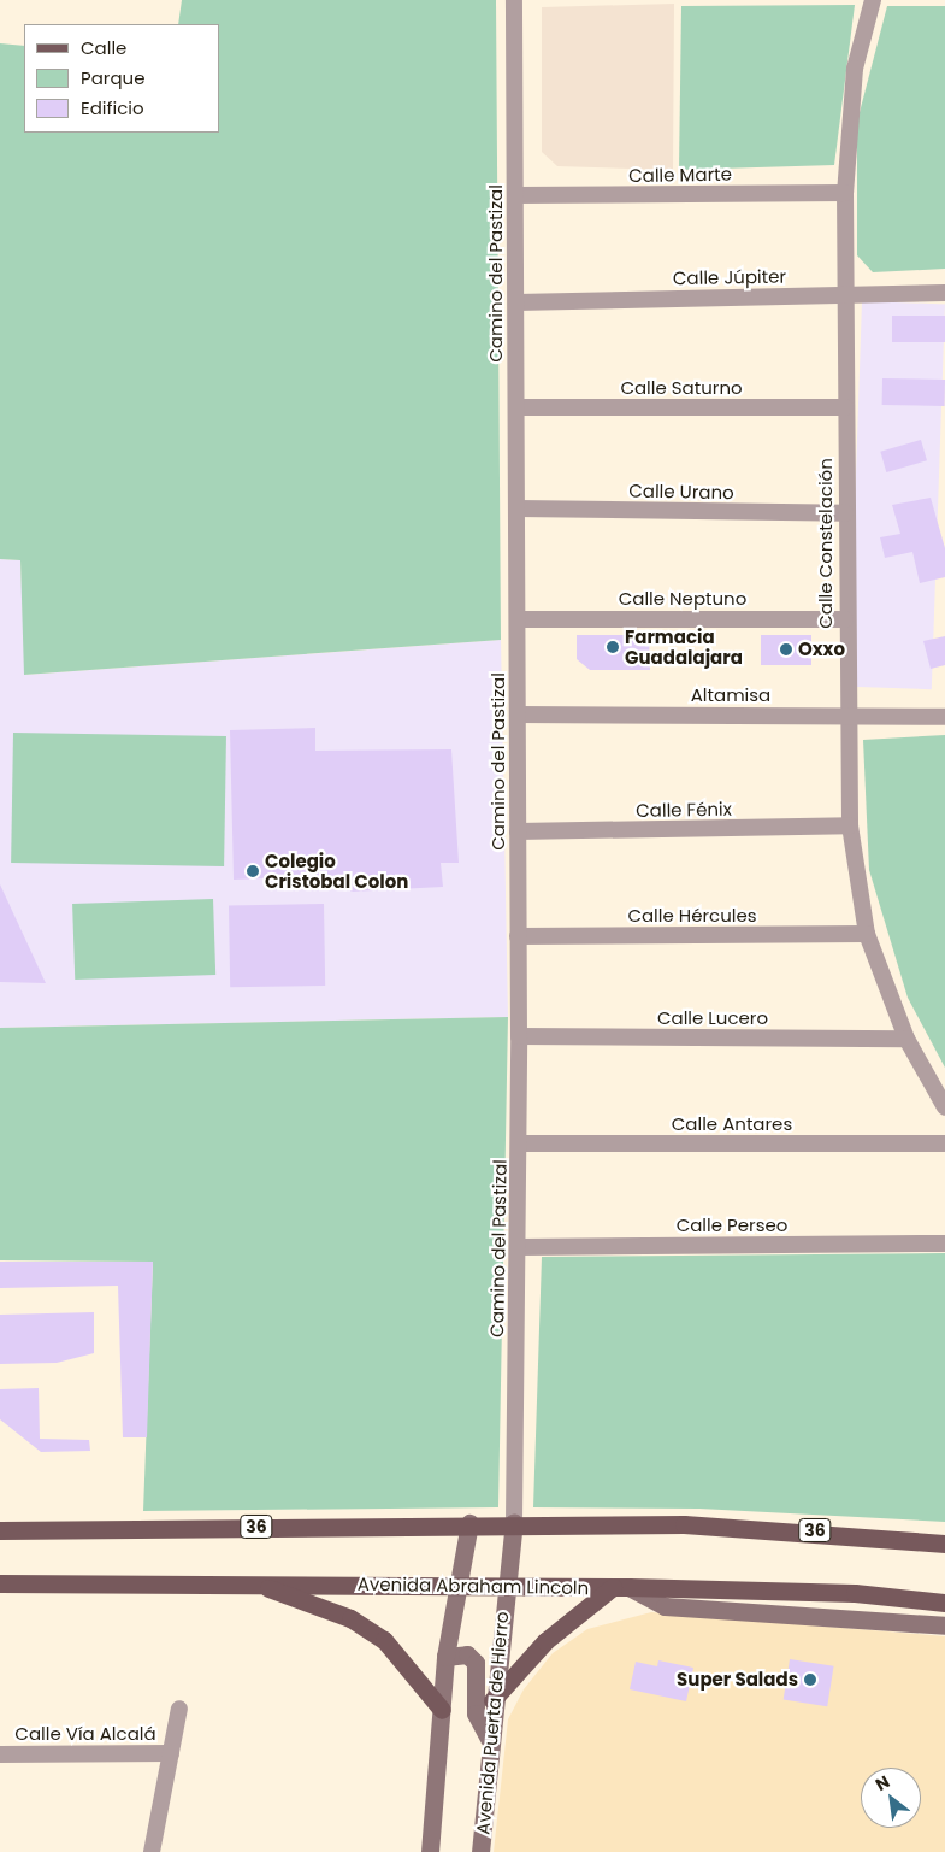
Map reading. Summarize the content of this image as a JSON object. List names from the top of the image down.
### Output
{
  "streets": {
    "main road": ["36", "Avenida Abraham Lincoln"],
    "street": [
      "Calle Marte",
      "Camino del Pastizal",
      "Calle Júpiter",
      "Calle Saturno",
      "Calle Urano",
      "Calle Constelación",
      "Calle Neptuno",
      "Altamisa",
      "Calle Fénix",
      "Calle Hércules",
      "Calle Lucero",
      "Calle Antares",
      "Calle Perseo",
      "Avenida Puerta de Hierro",
      "Calle Vía Alcalá"
    ]
  },
  "crossings": [
    ["Calle Marte", "Camino del Pastizal"],
    ["Calle Marte", "Calle Constelación"],
    ["Camino del Pastizal", "Calle Júpiter"],
    ["Camino del Pastizal", "Calle Saturno"],
    ["Camino del Pastizal", "Calle Urano"],
    ["Camino del Pastizal", "Calle Neptuno"],
    ["Camino del Pastizal", "Altamisa"],
    ["Camino del Pastizal", "Calle Fénix"],
    ["Camino del Pastizal", "Calle Hércules"],
    ["Camino del Pastizal", "Calle Lucero"],
    ["Camino del Pastizal", "Calle Antares"],
    ["Camino del Pastizal", "Calle Perseo"],
    ["Camino del Pastizal", "36"],
    ["Camino del Pastizal", "Avenida Puerta de Hierro"],
    ["Calle Júpiter", "Calle Constelación"],
    ["Calle Saturno", "Calle Constelación"],
    ["Calle Urano", "Calle Constelación"],
    ["Calle Constelación", "Calle Neptuno"],
    ["Calle Constelación", "Altamisa"],
    ["Calle Constelación", "Calle Fénix"],
    ["Calle Constelación", "Calle Hércules"],
    ["Calle Constelación", "Calle Lucero"],
    ["36", "Avenida Puerta de Hierro"],
    ["Avenida Abraham Lincoln", "Avenida Puerta de Hierro"]
  ],
  "places": [
    "Farmacia Guadalajara",
    "Oxxo",
    "Colegio Cristobal Colon",
    "Super Salads"
  ],
  "legend": ["Calle", "Parque", "Edificio"],
  "north": "top left"
}
